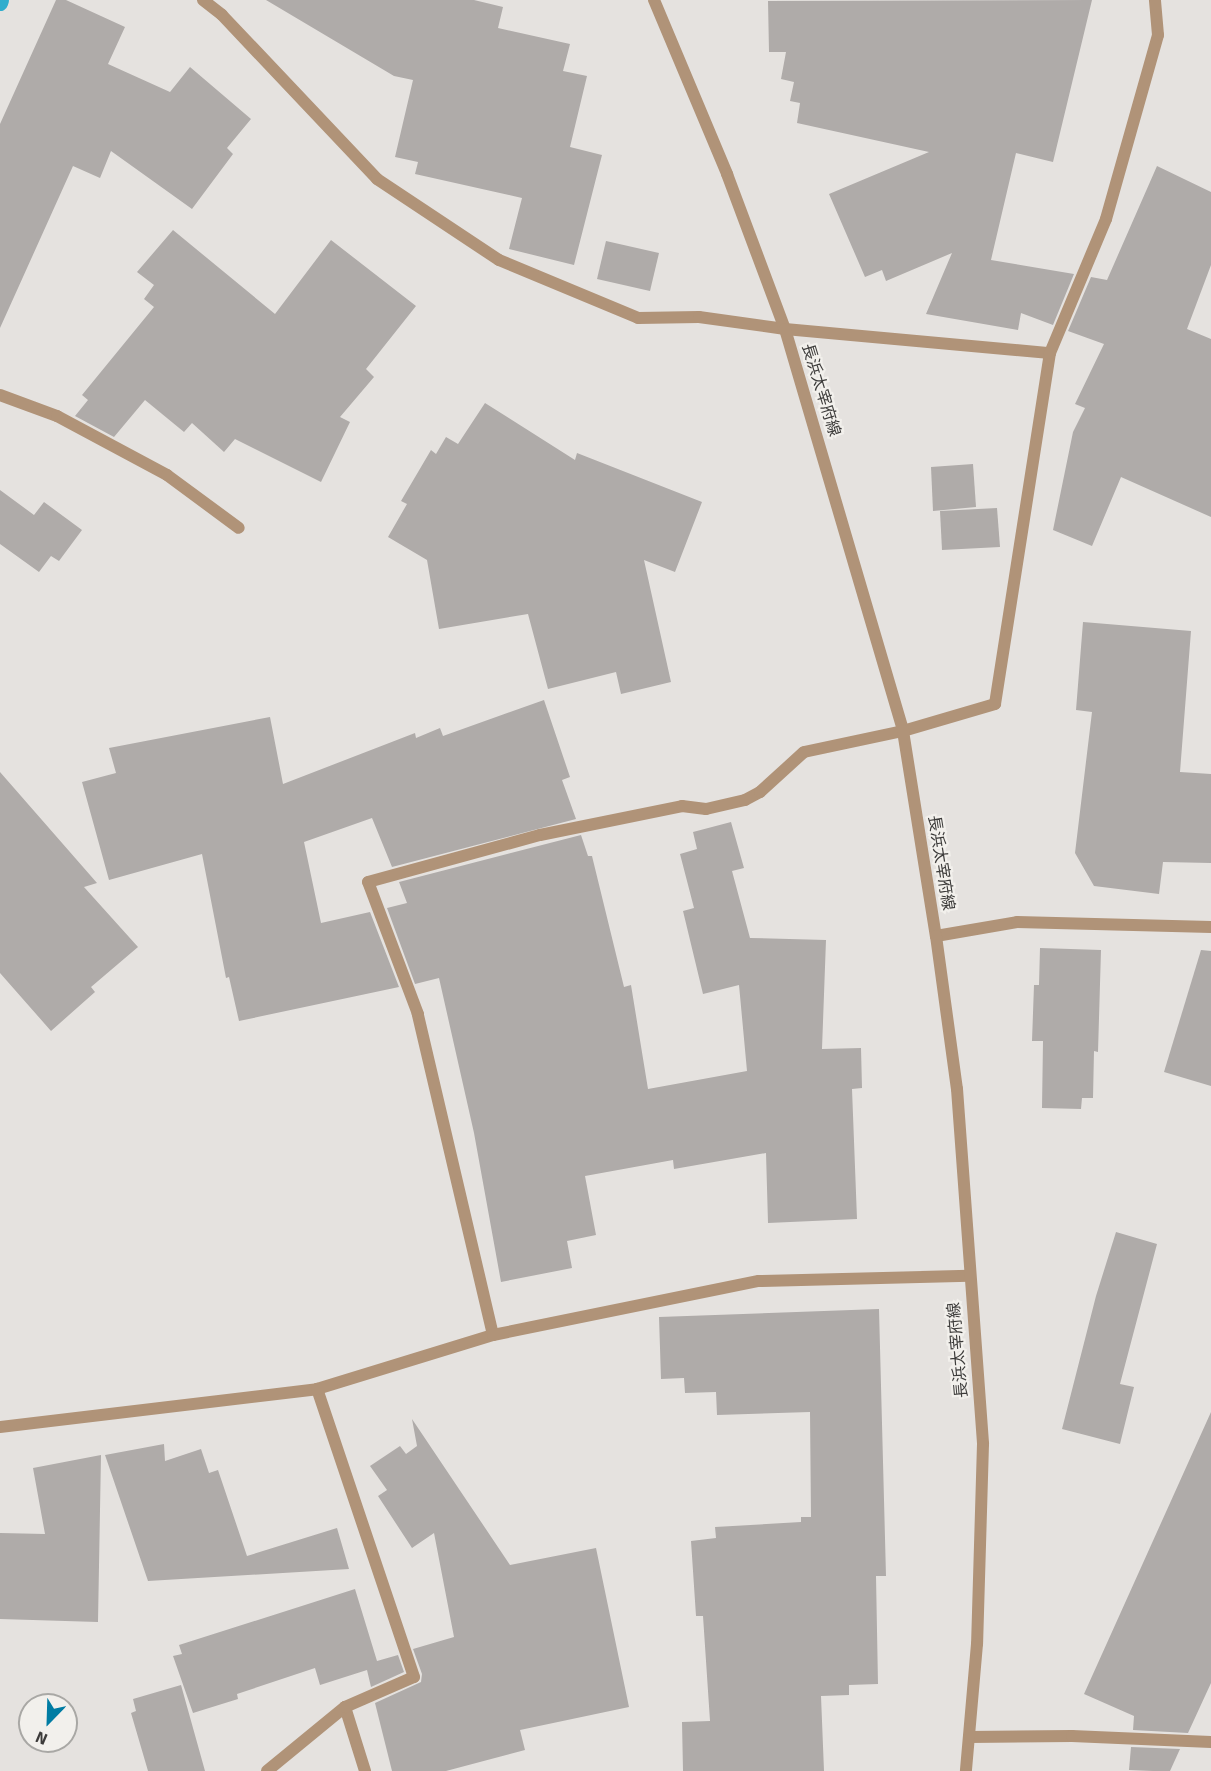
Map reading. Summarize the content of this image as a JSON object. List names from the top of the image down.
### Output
{
  "streets": {
    "street": ["長浜太宰府線"]
  },
  "north": "bottom left"
}
